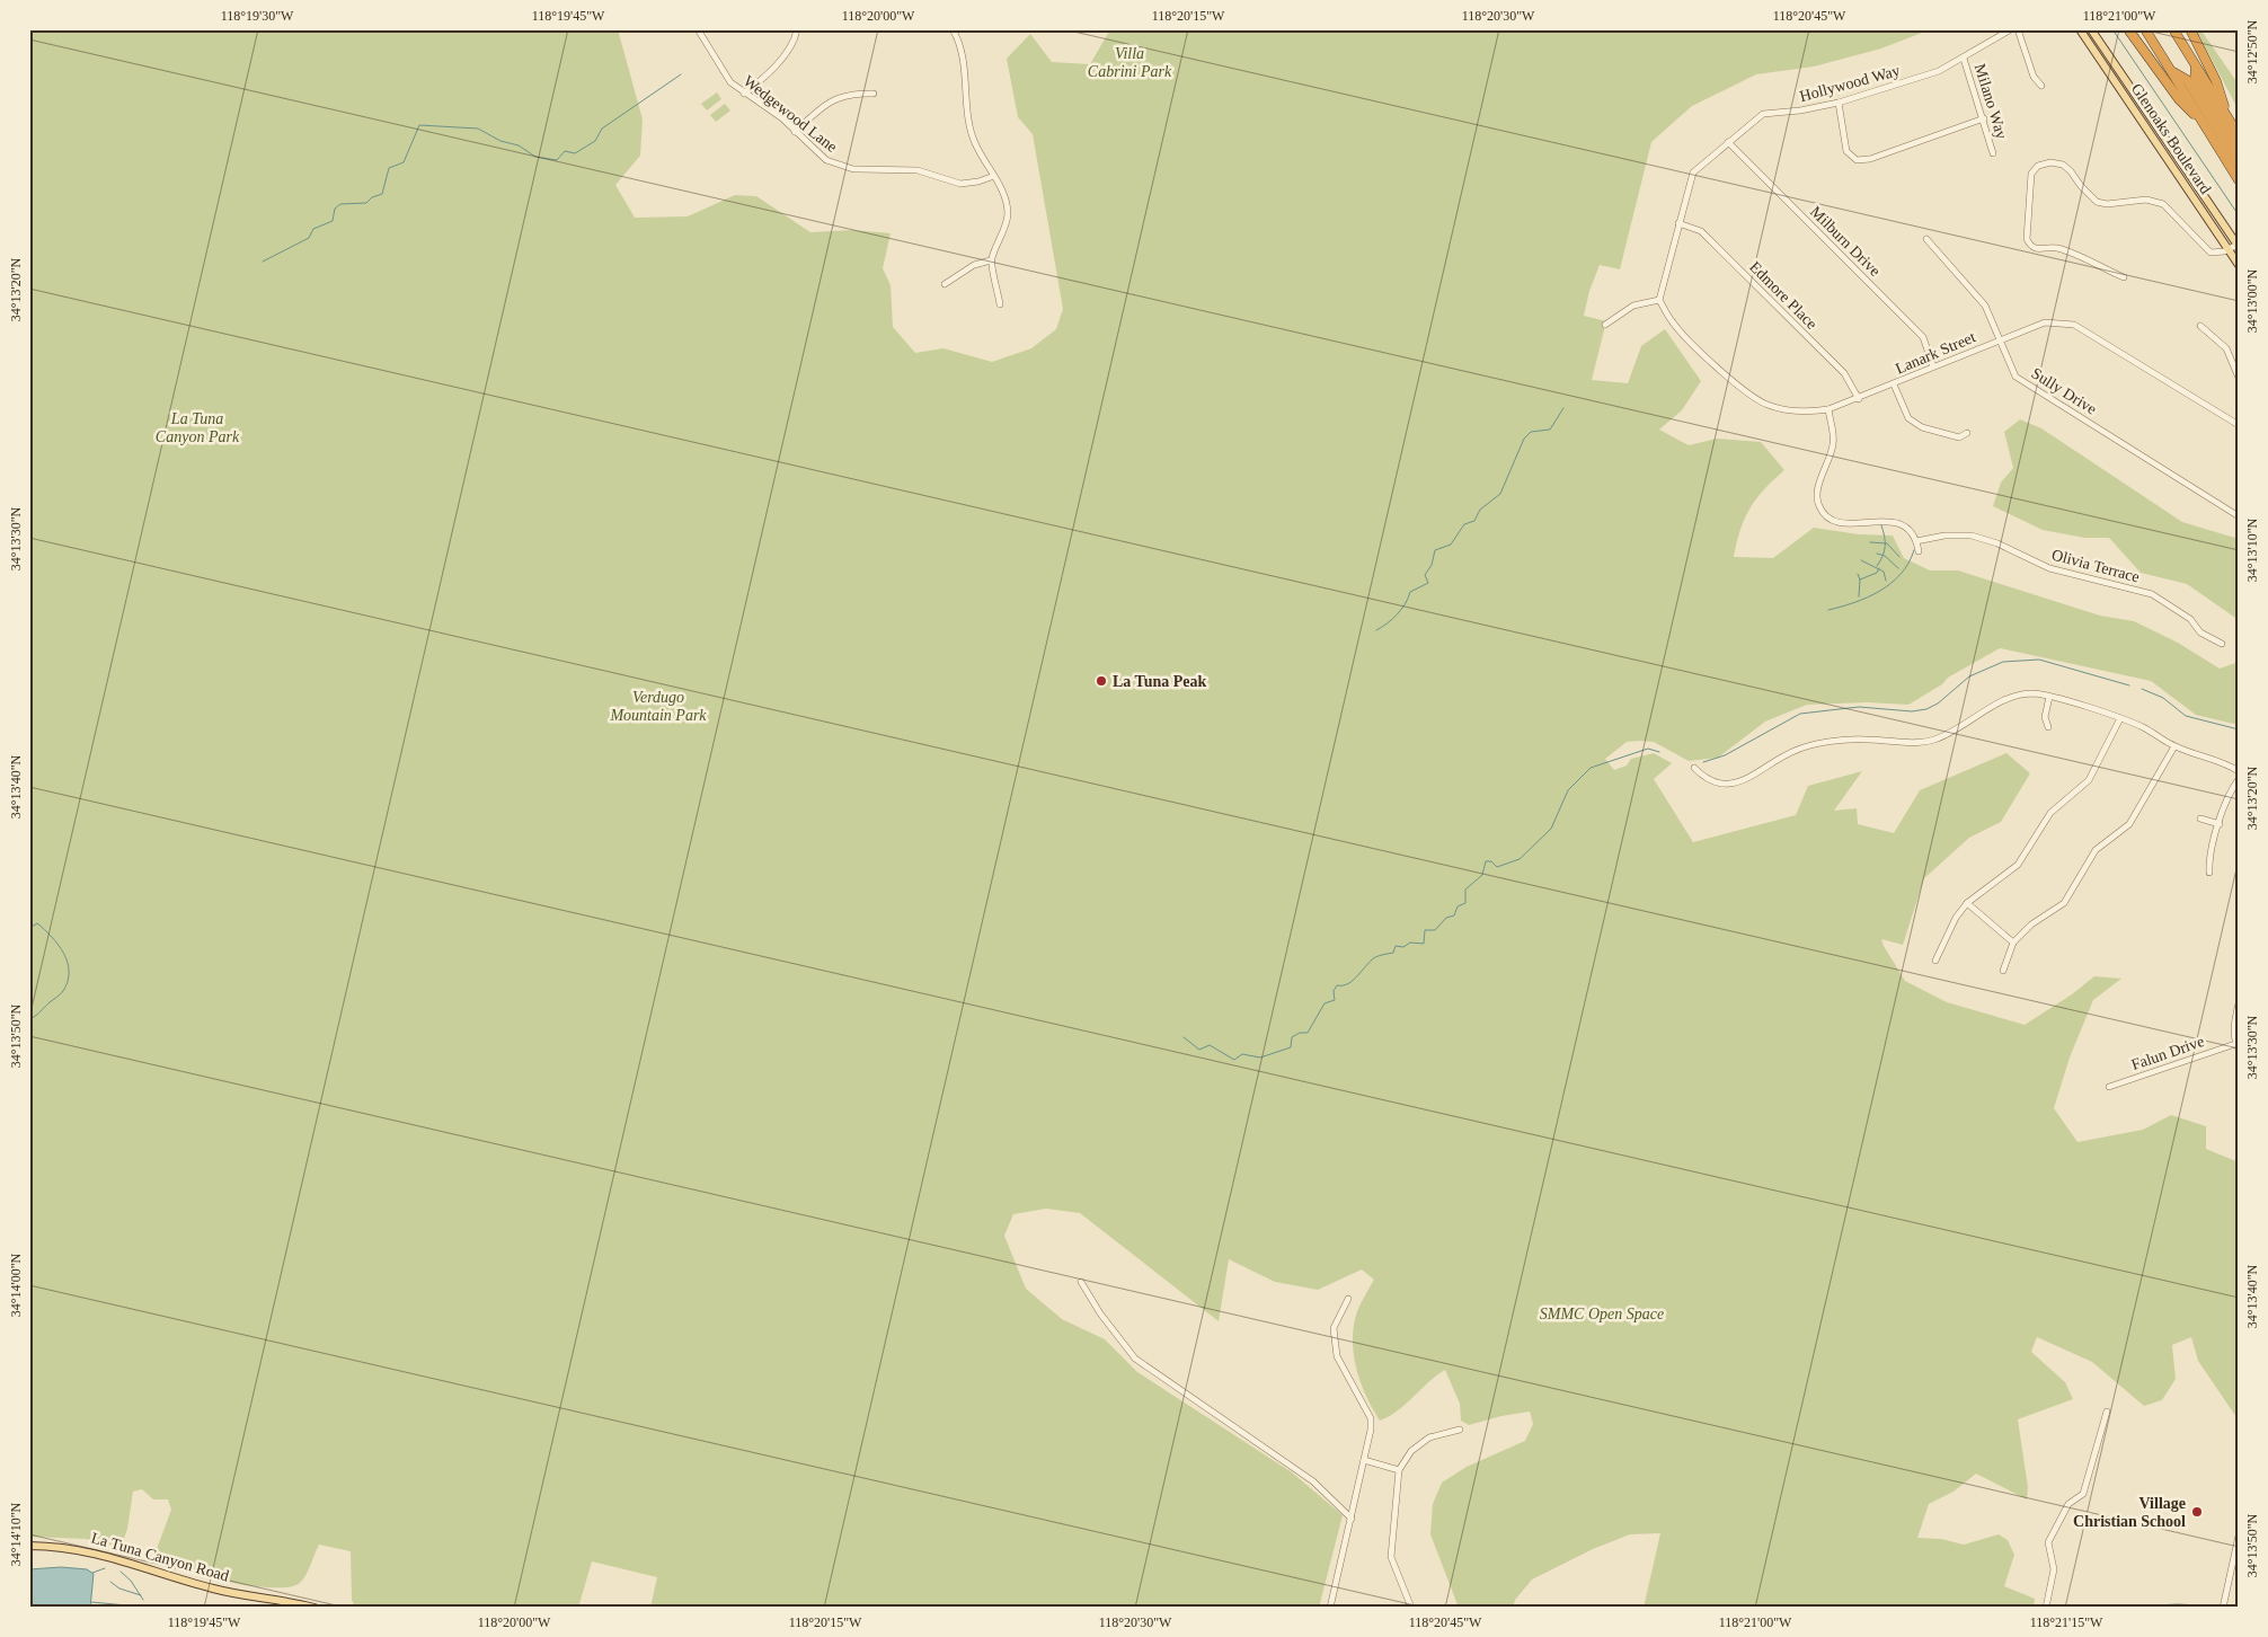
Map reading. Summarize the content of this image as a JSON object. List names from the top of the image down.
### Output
{
  "streets": {
    "main road": ["Glenoaks Boulevard", "La Tuna Canyon Road"],
    "street": [
      "Hollywood Way",
      "Milano Way",
      "Wedgewood Lane",
      "Milburn Drive",
      "Edmore Place",
      "Lanark Street",
      "Sully Drive",
      "Olivia Terrace",
      "Falun Drive"
    ]
  },
  "crossings": [
    ["Hollywood Way", "Milano Way"],
    ["Hollywood Way", "Milburn Drive"],
    ["Hollywood Way", "Edmore Place"],
    ["Hollywood Way", "Lanark Street"],
    ["Milburn Drive", "Lanark Street"],
    ["Edmore Place", "Lanark Street"],
    ["Lanark Street", "Sully Drive"]
  ],
  "parks": [
    "Villa Cabrini Park",
    "La Tuna Canyon Park",
    "Verdugo Mountain Park",
    "SMMC Open Space"
  ],
  "places": ["La Tuna Peak", "Village Christian School"],
  "coordinates": [
    "118°19'30\"W",
    "118°19'45\"W",
    "118°20'00\"W",
    "118°20'15\"W",
    "118°20'30\"W",
    "118°20'45\"W",
    "118°21'00\"W",
    "34°12'50\"N",
    "34°13'20\"N",
    "34°13'00\"N",
    "34°13'30\"N",
    "34°13'10\"N",
    "34°13'40\"N",
    "34°13'50\"N",
    "34°14'00\"N",
    "34°14'10\"N",
    "118°21'15\"W"
  ]
}
